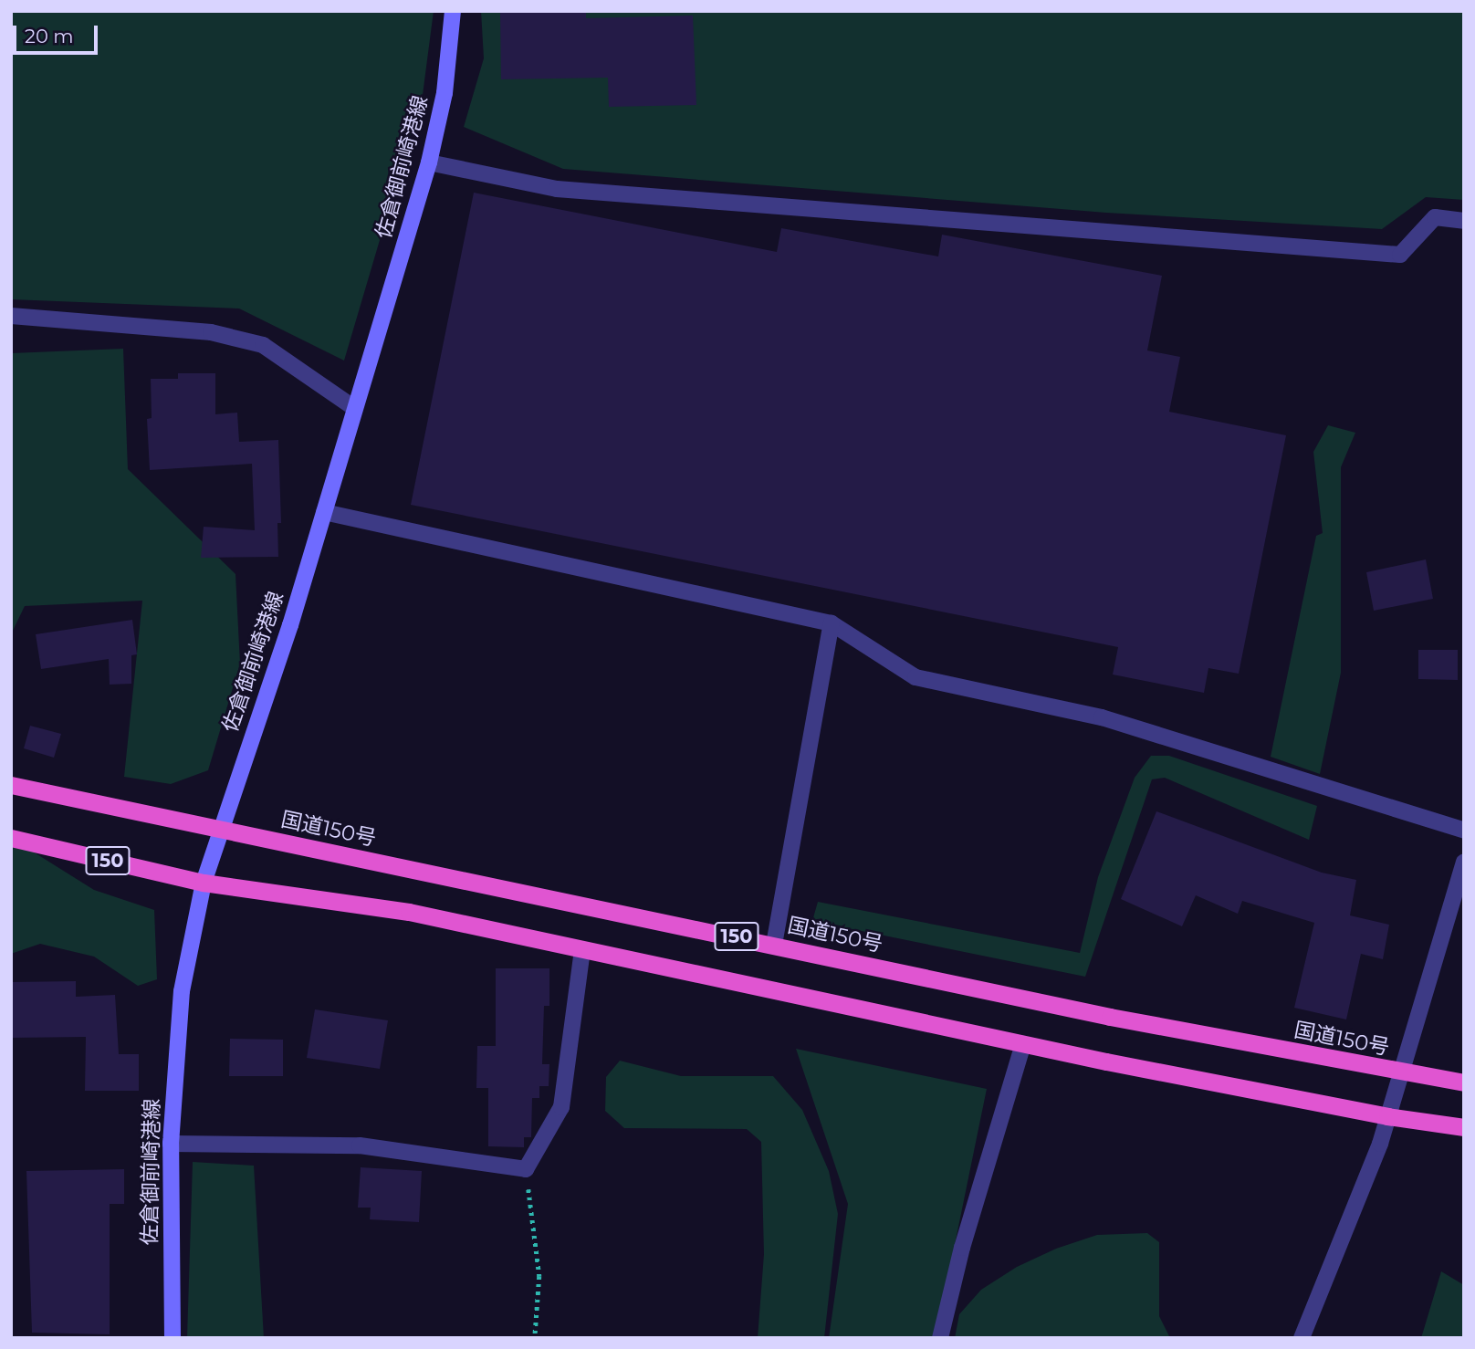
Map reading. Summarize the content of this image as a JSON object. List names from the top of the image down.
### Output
{
  "streets": {
    "highway": ["国道150号", "150"],
    "main road": ["佐倉御前崎港線"]
  },
  "crossings": [
    ["佐倉御前崎港線", "国道150号"],
    ["佐倉御前崎港線", "150"]
  ],
  "scale_bar": "20 m"
}
